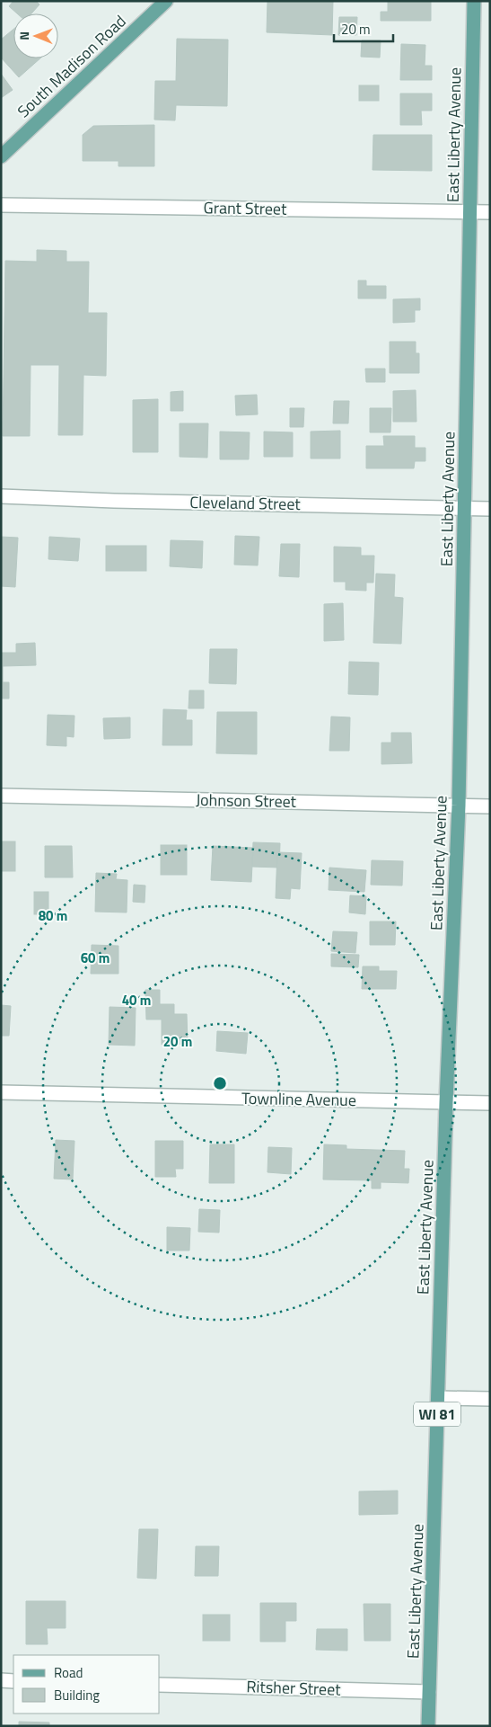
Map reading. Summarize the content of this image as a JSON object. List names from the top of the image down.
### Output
{
  "streets": {
    "main road": ["South Madison Road", "East Liberty Avenue", "WI 81"],
    "street": [
      "Grant Street",
      "Cleveland Street",
      "Johnson Street",
      "Townline Avenue",
      "Ritsher Street"
    ]
  },
  "crossings": [
    ["East Liberty Avenue", "Grant Street"],
    ["East Liberty Avenue", "Cleveland Street"],
    ["East Liberty Avenue", "Johnson Street"],
    ["East Liberty Avenue", "Townline Avenue"],
    ["East Liberty Avenue", "Ritsher Street"]
  ],
  "legend": ["Road", "Building"],
  "scale_bar": "20 m",
  "north": "left",
  "rings": [
    "80 m",
    "60 m",
    "40 m",
    "20 m"
  ]
}
